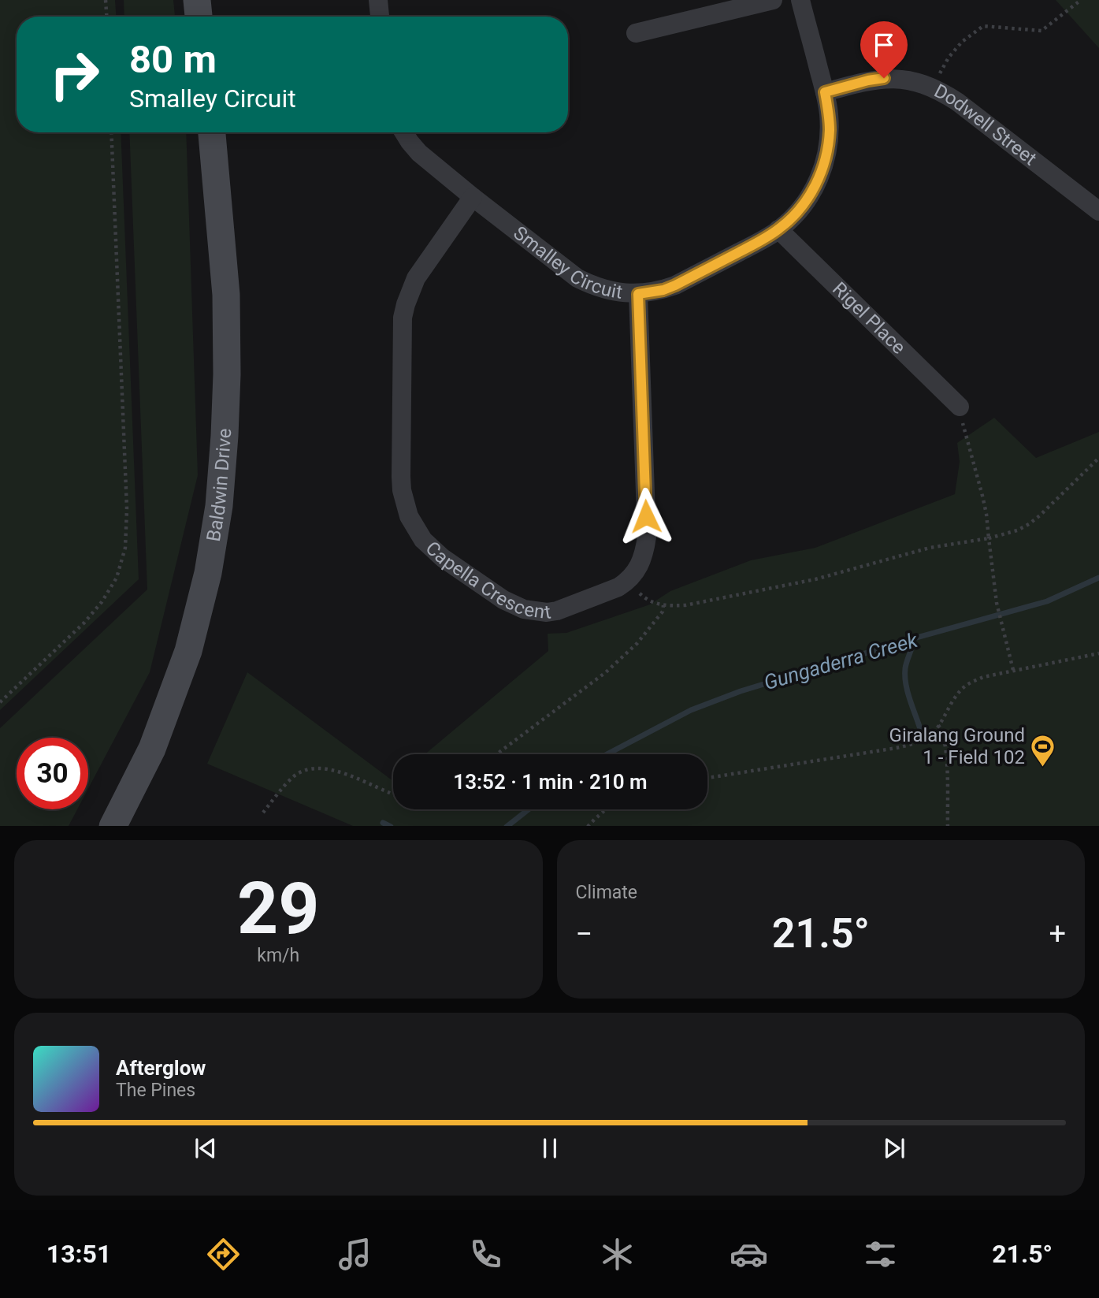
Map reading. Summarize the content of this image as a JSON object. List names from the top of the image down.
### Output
{
  "streets": {
    "main road": ["Baldwin Drive"],
    "street": [
      "Dodwell Street",
      "Smalley Circuit",
      "Rigel Place",
      "Capella Crescent"
    ]
  },
  "crossings": [
    ["Dodwell Street", "Smalley Circuit"],
    ["Smalley Circuit", "Rigel Place"],
    ["Smalley Circuit", "Capella Crescent"]
  ],
  "water": ["Gungaderra Creek"],
  "places": {
    "sports": ["Giralang Ground 1 - Field 102"]
  },
  "page": {
    "turn": ["80 m", "Smalley Circuit"],
    "limit": "30",
    "trip": "13:52 · 1 min · 210 m",
    "tile": [
      ["29", "km/h"],
      "Climate"
    ],
    "heat": ["−", "21.5°", "+"],
    "song": ["Afterglow", "The Pines"],
    "tabs": ["13:51", "21.5°"]
  }
}
